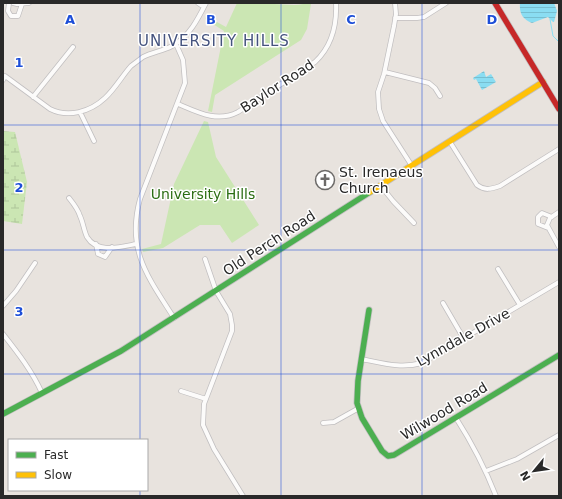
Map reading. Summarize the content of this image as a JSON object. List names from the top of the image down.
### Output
{
  "streets": {
    "street": [
      "Baylor Road",
      "Old Perch Road",
      "Lynndale Drive",
      "Wilwood Road"
    ]
  },
  "districts": ["UNIVERSITY HILLS"],
  "parks": ["University Hills"],
  "places": {
    "church": ["St. Irenaeus Church"]
  },
  "legend": ["Fast", "Slow"],
  "north": "bottom left",
  "grid": {
    "columns": [
      "A",
      "B",
      "C",
      "D"
    ],
    "rows": ["1", "2", "3"]
  }
}
